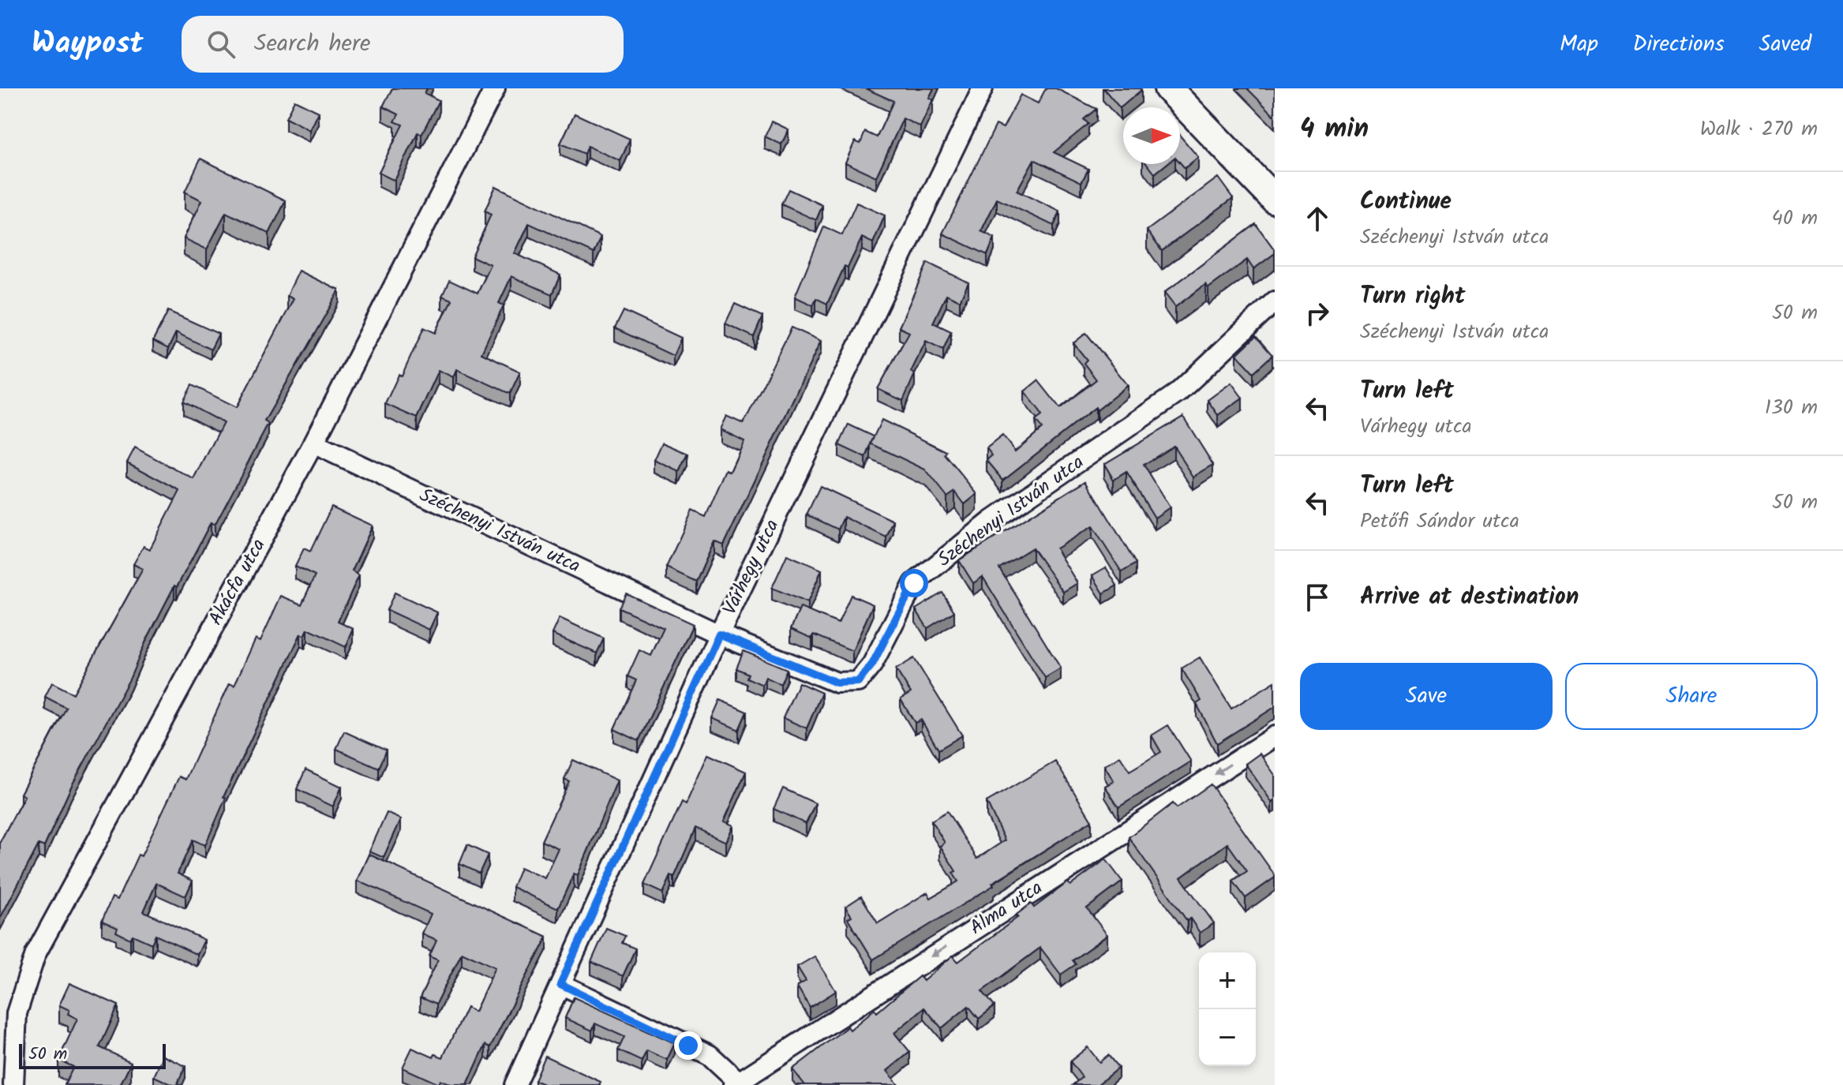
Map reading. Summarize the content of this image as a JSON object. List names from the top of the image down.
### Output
{
  "streets": {
    "street": [
      "Széchenyi István utca",
      "Várhegy utca",
      "Akácfa utca",
      "Alma utca"
    ]
  },
  "crossings": [
    ["Széchenyi István utca", "Várhegy utca"],
    ["Széchenyi István utca", "Akácfa utca"]
  ],
  "one_way": ["Alma utca"],
  "scale_bar": "50 m",
  "north": "right",
  "page": {
    "header": "Waypost",
    "search": "Search here",
    "nav": ["Map", "Directions", "Saved"],
    "heading": ["4 min", "Walk · 270 m"],
    "list": [
      ["Continue", "Széchenyi István utca", "40 m"],
      ["Turn right", "Széchenyi István utca", "50 m"],
      ["Turn left", "Várhegy utca", "130 m"],
      ["Turn left", "Petőfi Sándor utca", "50 m"],
      "Arrive at destination"
    ],
    "buttons": ["Save", "Share"],
    "map_buttons": ["+", "−"],
    "scale": "50 m"
  }
}
